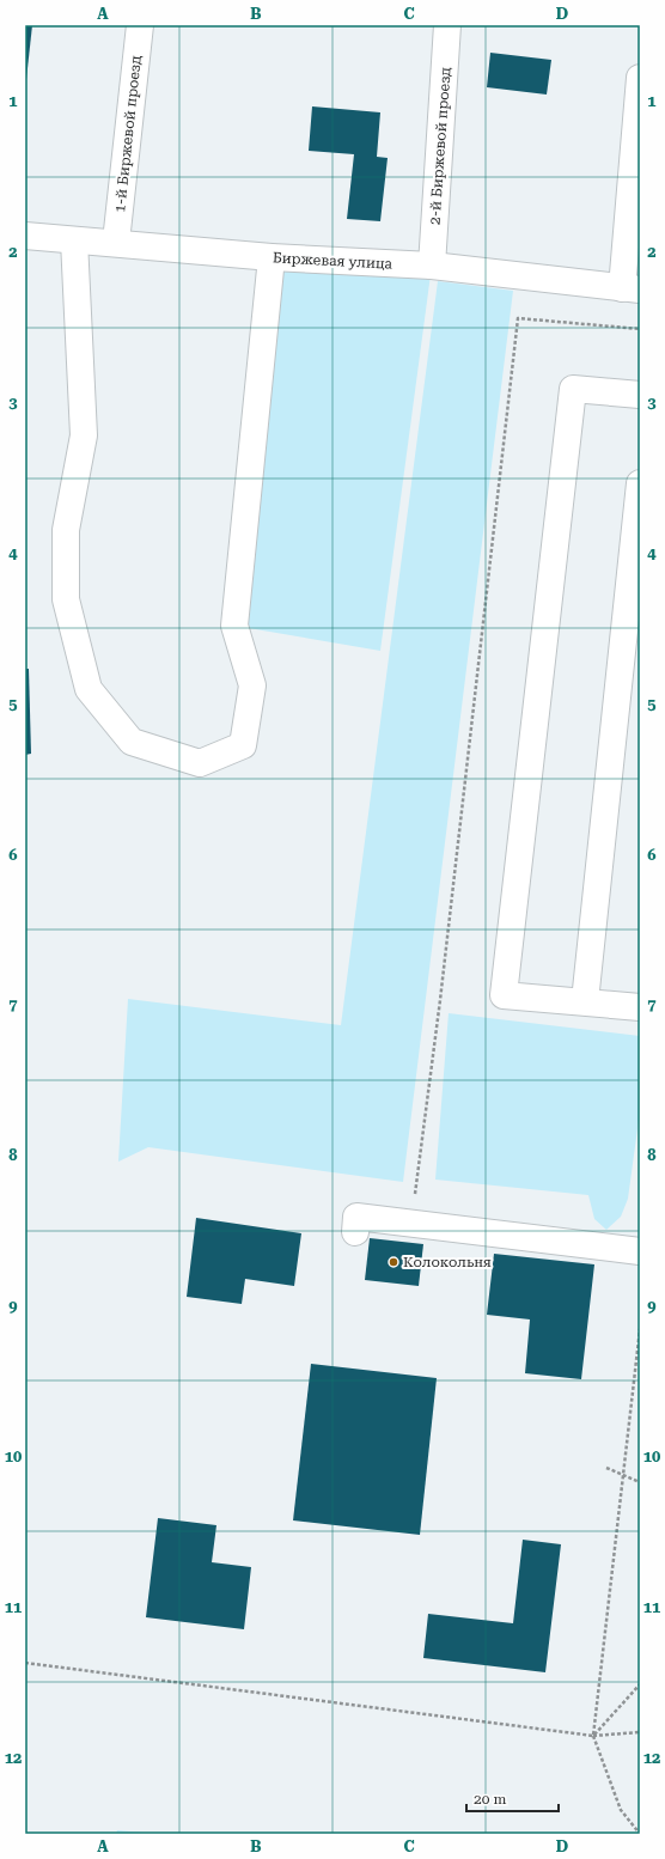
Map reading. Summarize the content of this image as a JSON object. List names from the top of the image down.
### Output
{
  "streets": {
    "street": ["1-й Биржевой проезд", "2-й Биржевой проезд", "Биржевая улица"]
  },
  "crossings": [
    ["1-й Биржевой проезд", "Биржевая улица"],
    ["2-й Биржевой проезд", "Биржевая улица"]
  ],
  "places": ["Колокольня"],
  "scale_bar": "20 m",
  "grid": {
    "columns": [
      "A",
      "B",
      "C",
      "D"
    ],
    "rows": [
      "1",
      "2",
      "3",
      "4",
      "5",
      "6",
      "7",
      "8",
      "9",
      "10",
      "11",
      "12"
    ]
  }
}
